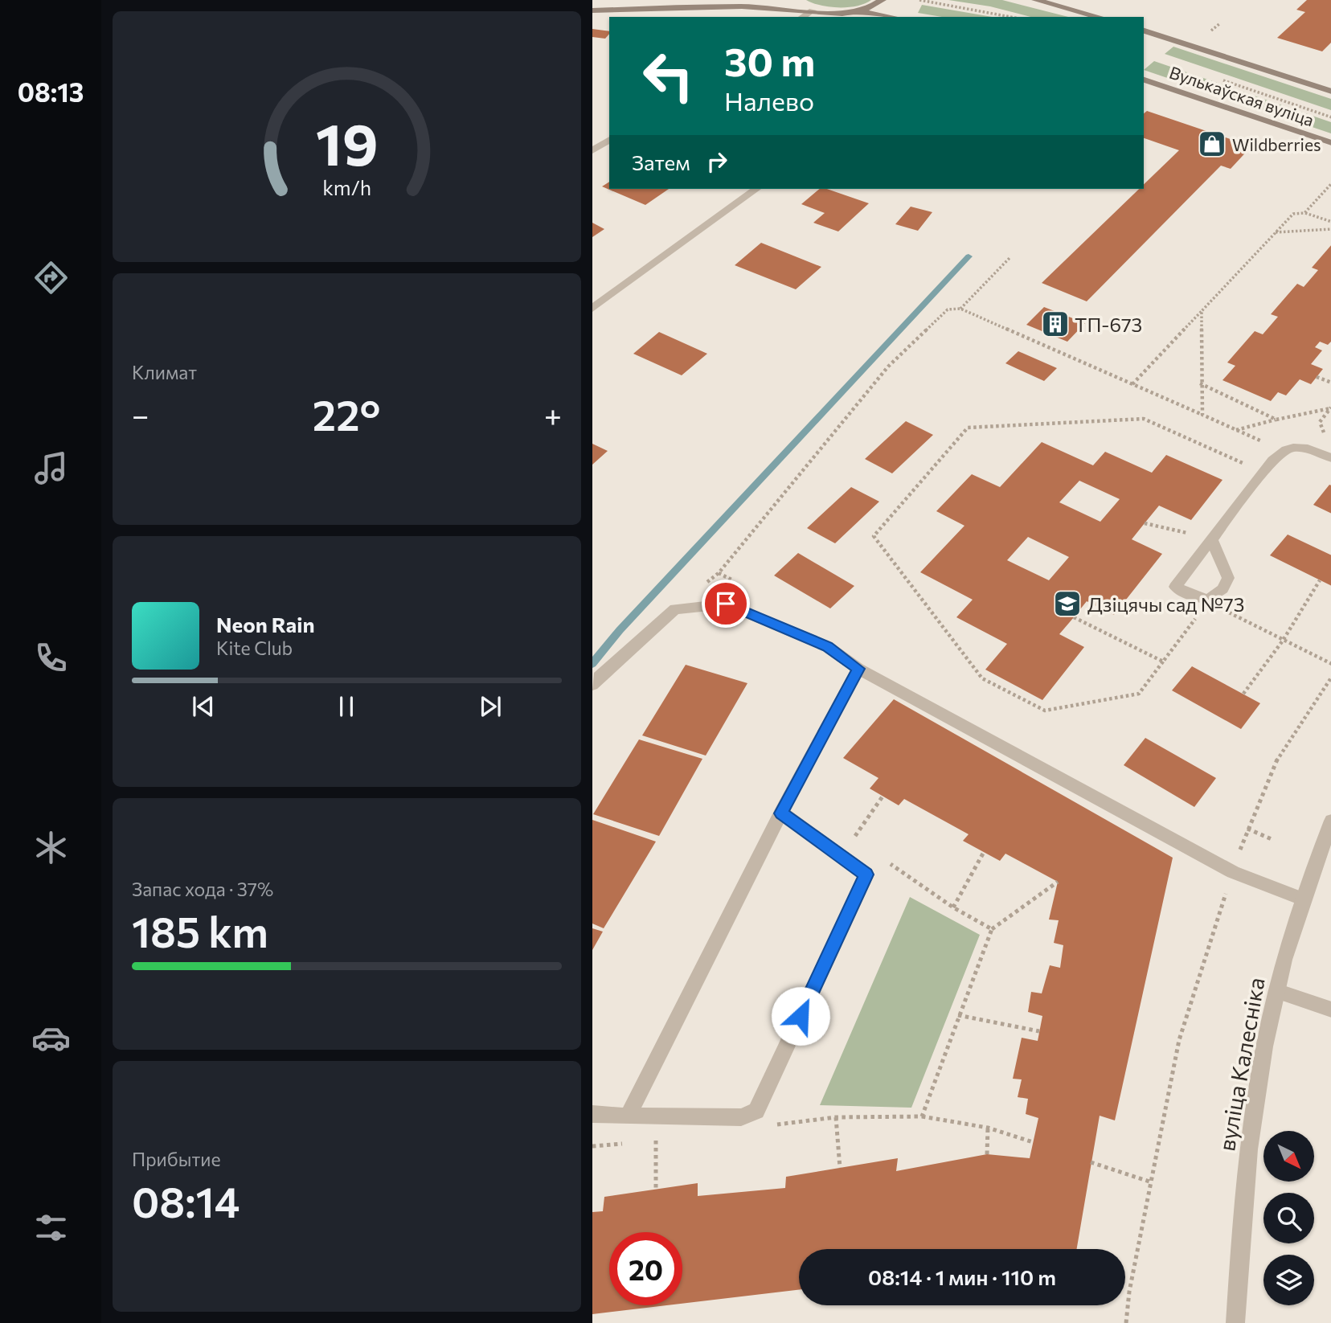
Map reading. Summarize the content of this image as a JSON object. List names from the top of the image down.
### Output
{
  "streets": {
    "street": ["Вулькаўская вуліца", "вуліца Калесніка"]
  },
  "places": {
    "shop": ["Wildberries"],
    "building": ["ТП-673"],
    "school or university": ["Дзіцячы сад №73"]
  },
  "north": "bottom right",
  "page": {
    "tabs": "08:13",
    "turn": ["30 m", "Налево"],
    "then": "Затем",
    "tile": [
      "Климат",
      ["Запас хода · 37%", "185 km"],
      ["Прибытие", "08:14"]
    ],
    "heat": ["−", "22°", "+"],
    "song": ["Neon Rain", "Kite Club"],
    "limit": "20",
    "trip": "08:14 · 1 мин · 110 m",
    "gauge": ["19", "km/h"]
  }
}
